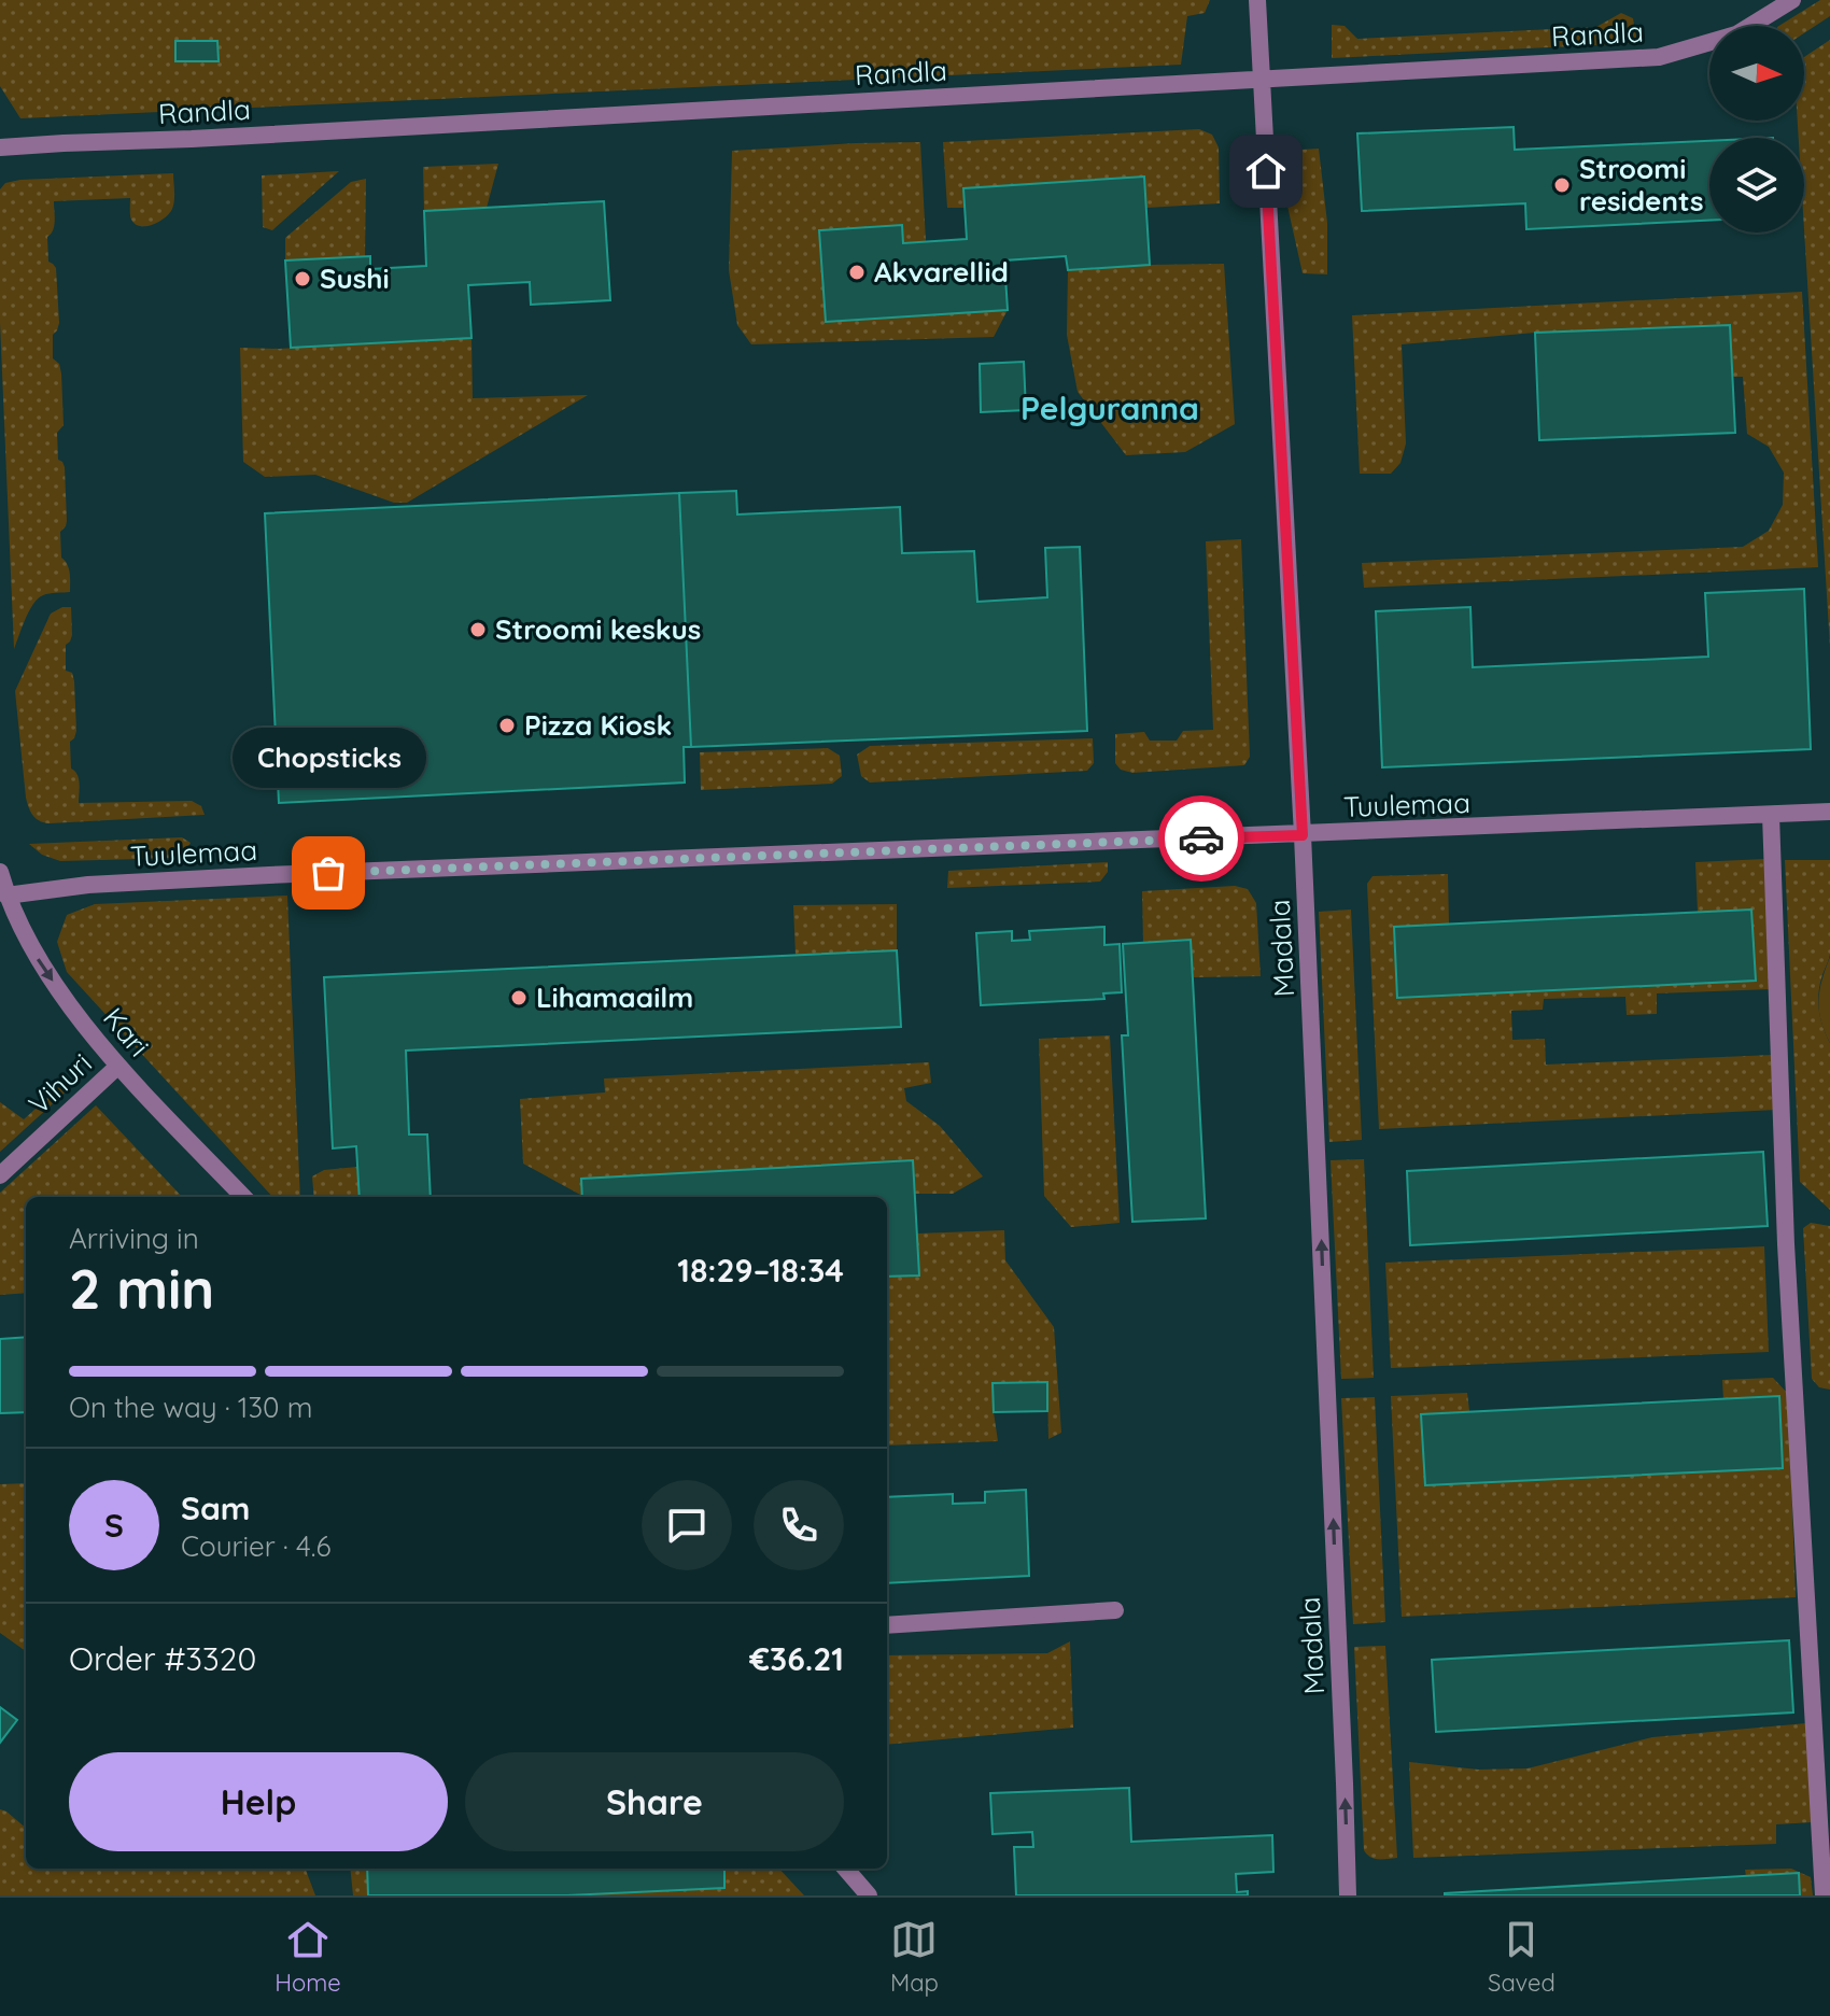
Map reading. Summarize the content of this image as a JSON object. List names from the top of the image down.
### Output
{
  "streets": {
    "street": [
      "Randla",
      "Tuulemaa",
      "Madala",
      "Kari",
      "Vihuri"
    ]
  },
  "crossings": [
    ["Randla", "Madala"],
    ["Tuulemaa", "Madala"],
    ["Tuulemaa", "Kari"],
    ["Kari", "Vihuri"]
  ],
  "one_way": ["Madala", "Kari"],
  "districts": ["Pelguranna"],
  "places": [
    "Stroomi residents",
    "Akvarellid",
    "Sushi",
    "Stroomi keskus",
    "Pizza Kiosk",
    "Chopsticks",
    "Lihamaailm"
  ],
  "north": "right",
  "page": {
    "bubble": "Chopsticks",
    "heading": ["2 min", "Arriving in", "18:29–18:34"],
    "panel": [
      "Sam",
      "Courier · 4.6",
      "Order #3320",
      "€36.21"
    ],
    "bar": "On the way · 130 m",
    "round": "S",
    "buttons": ["Help", "Share"],
    "tabs": ["Home", "Map", "Saved"]
  }
}
